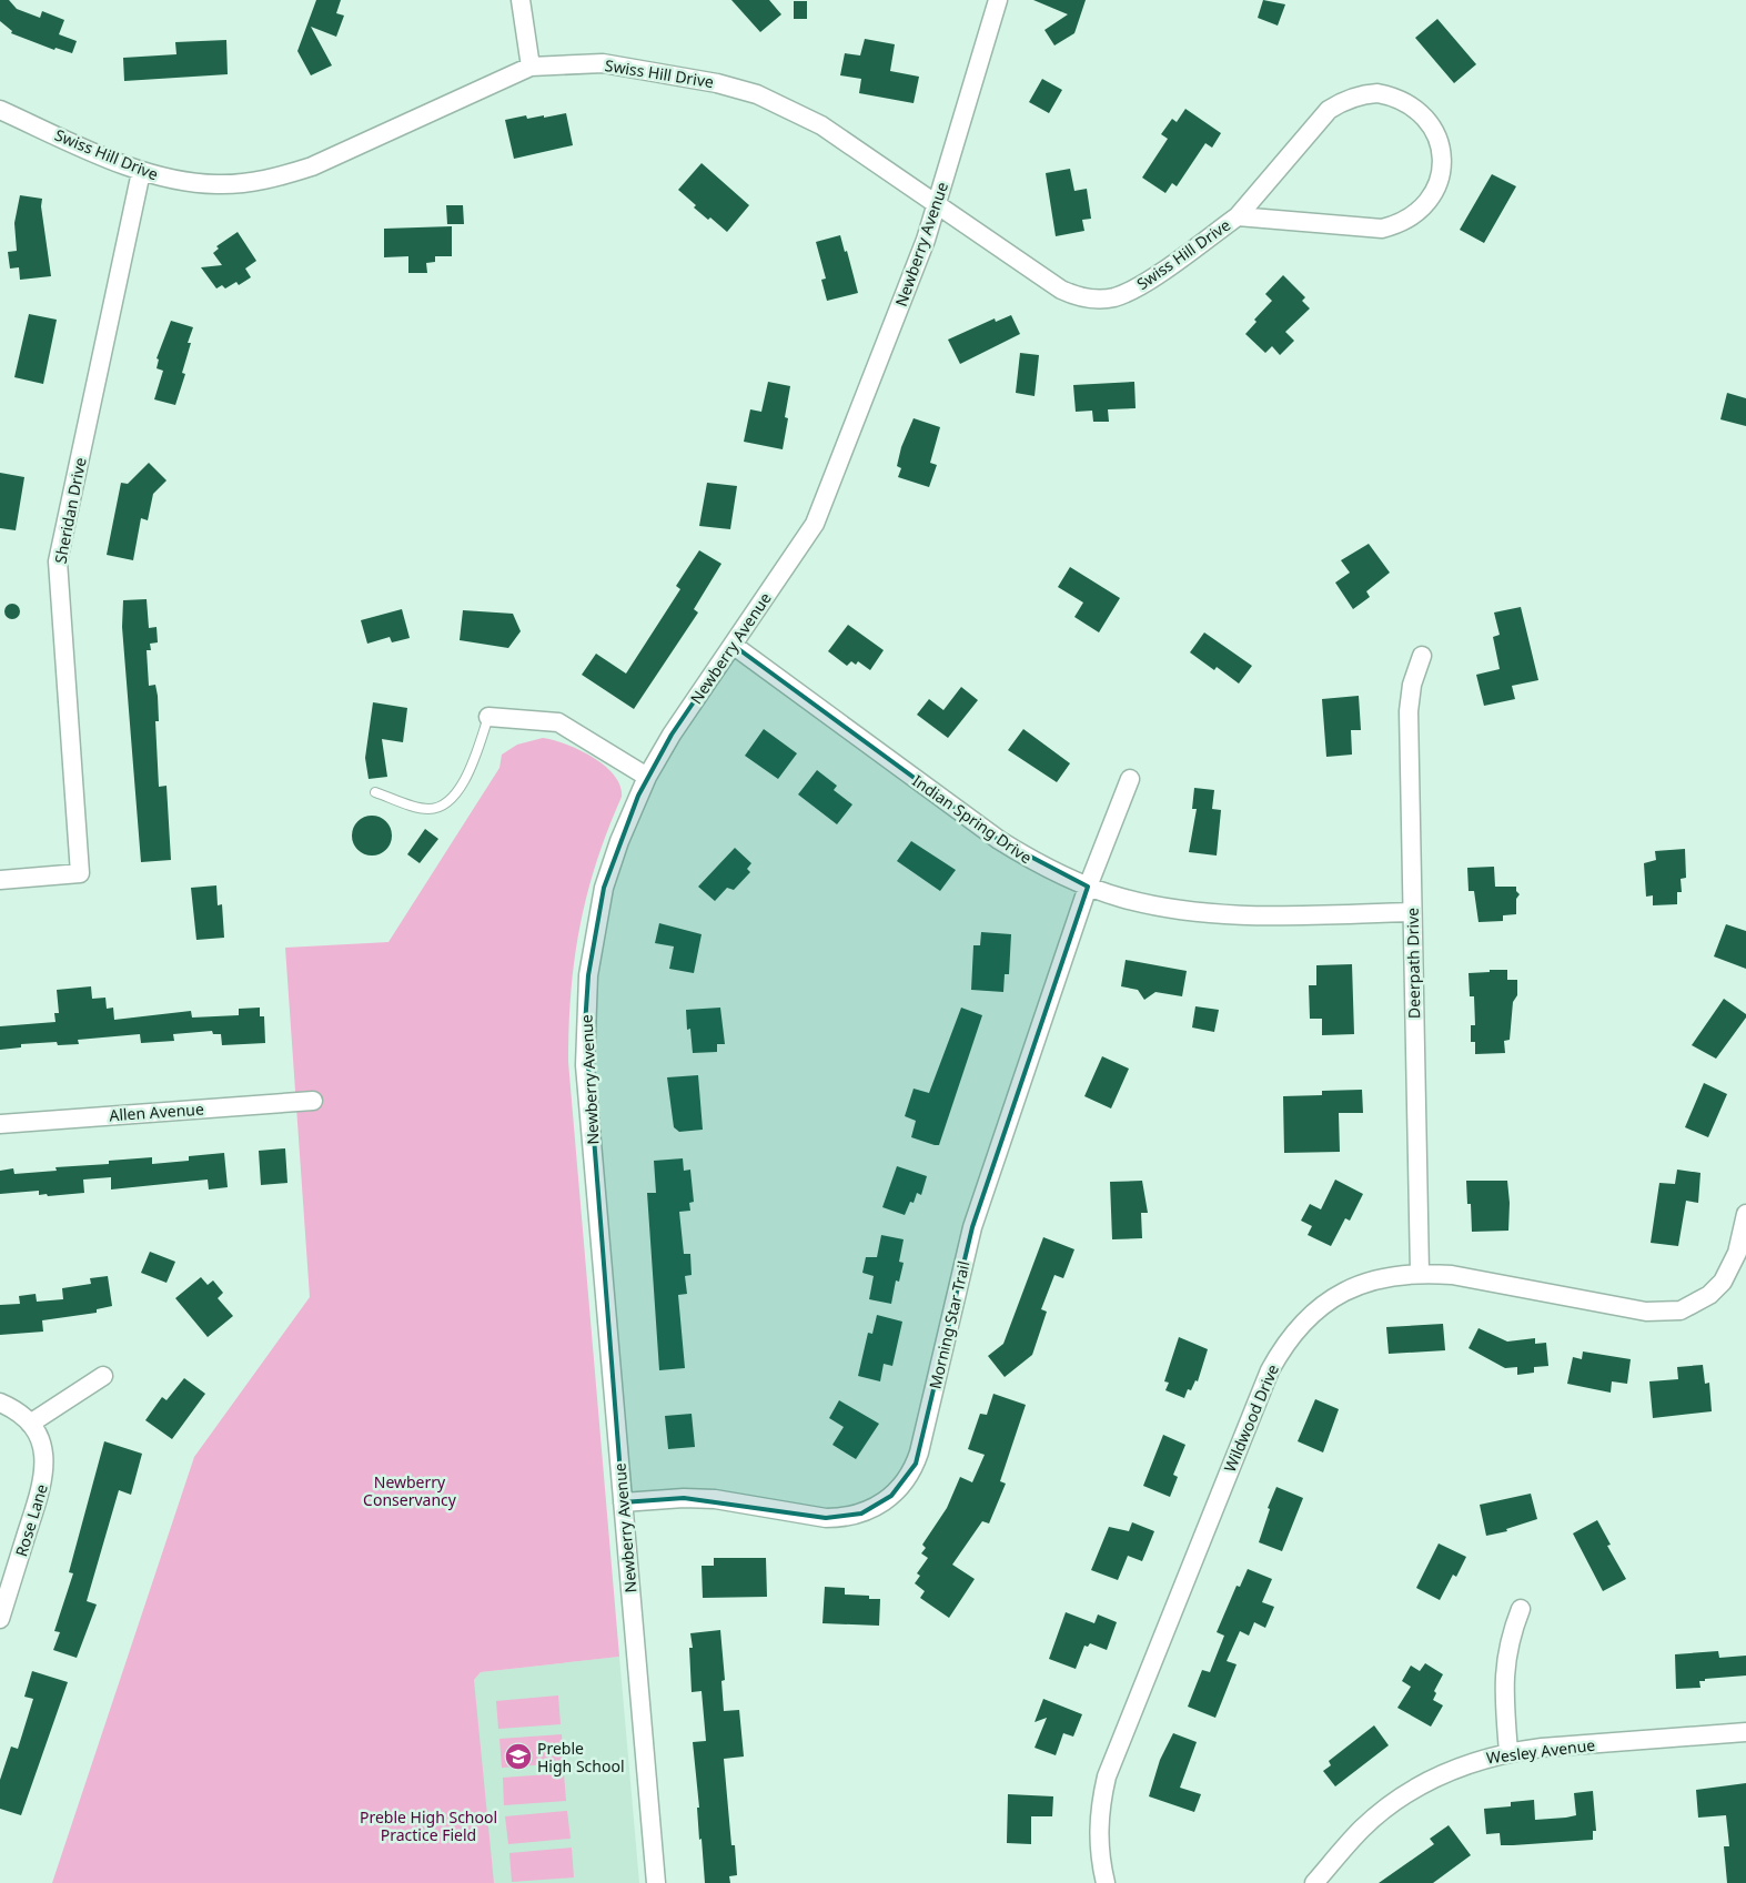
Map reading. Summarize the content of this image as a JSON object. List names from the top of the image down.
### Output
{
  "streets": {
    "street": [
      "Swiss Hill Drive",
      "Newberry Avenue",
      "Sheridan Drive",
      "Indian Spring Drive",
      "Deerpath Drive",
      "Allen Avenue",
      "Morning Star Trail",
      "Wildwood Drive",
      "Rose Lane",
      "Wesley Avenue"
    ]
  },
  "crossings": [
    ["Swiss Hill Drive", "Newberry Avenue"],
    ["Swiss Hill Drive", "Sheridan Drive"],
    ["Newberry Avenue", "Indian Spring Drive"],
    ["Newberry Avenue", "Morning Star Trail"],
    ["Indian Spring Drive", "Deerpath Drive"],
    ["Indian Spring Drive", "Morning Star Trail"],
    ["Deerpath Drive", "Wildwood Drive"]
  ],
  "parks": ["Newberry Conservancy", "Preble High School Practice Field"],
  "places": {
    "school or university": ["Preble High School"]
  }
}
